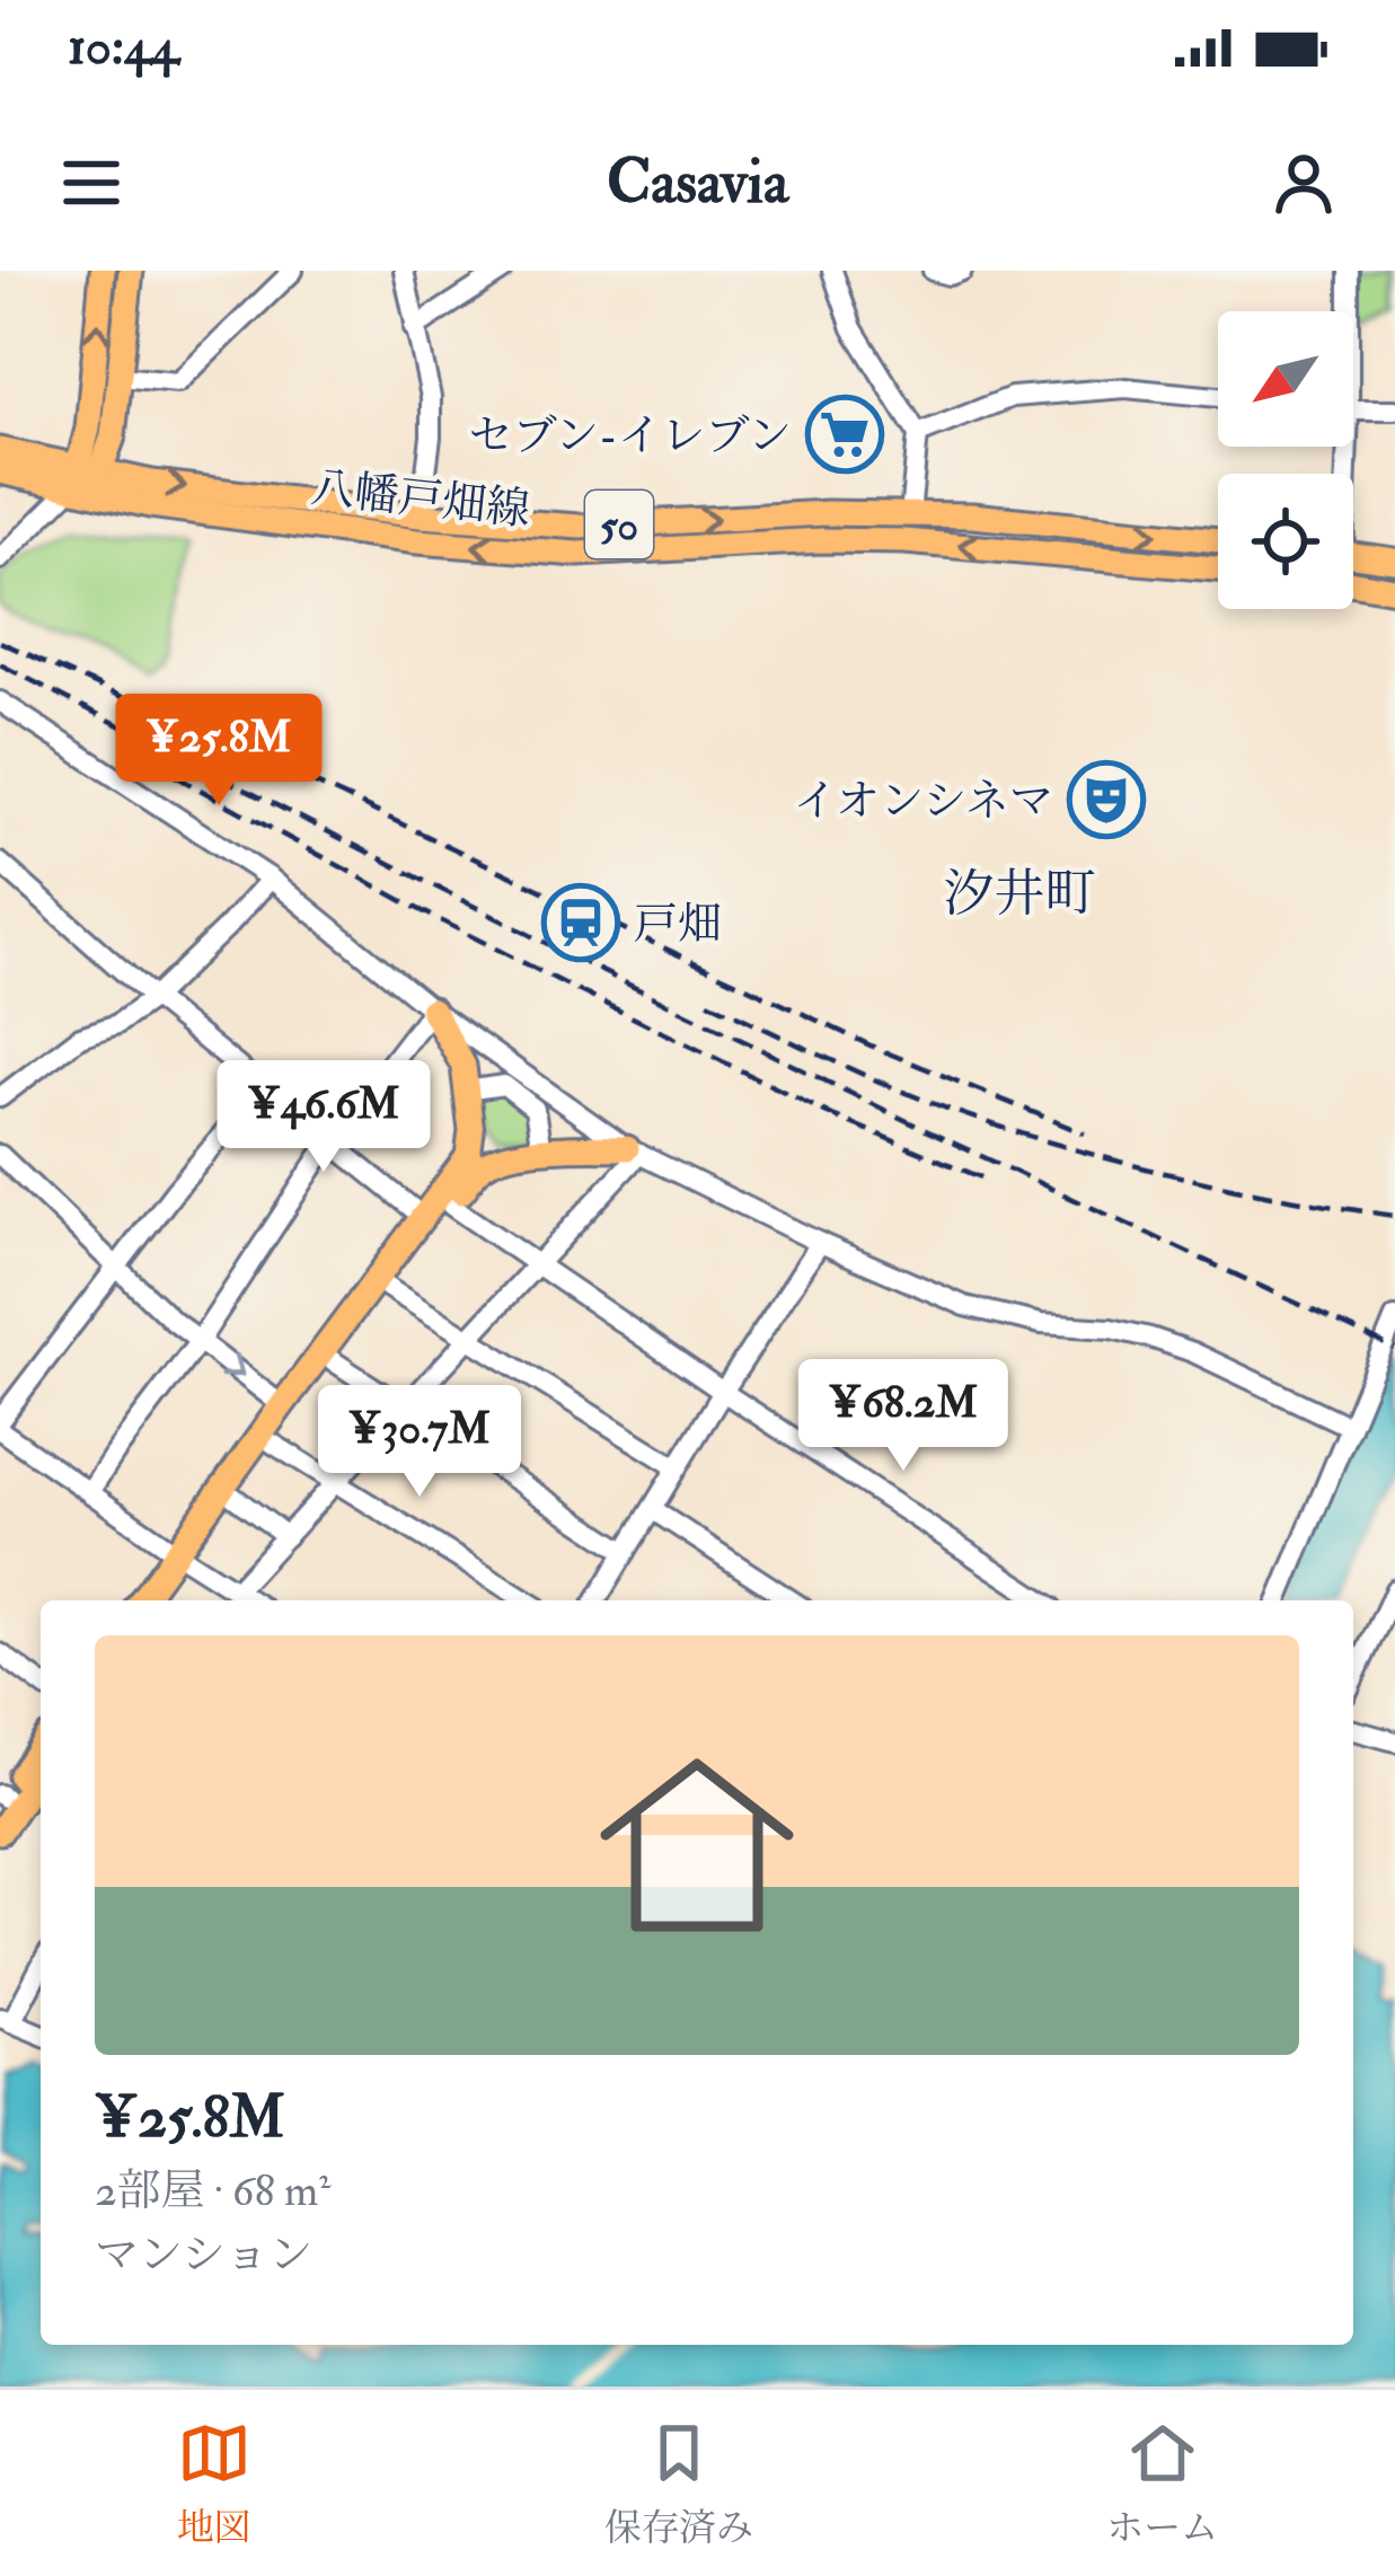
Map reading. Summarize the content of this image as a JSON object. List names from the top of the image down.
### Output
{
  "streets": {
    "main road": ["八幡戸畑線", "50"]
  },
  "districts": ["汐井町"],
  "places": {
    "supermarket": ["セブン-イレブン"],
    "theatre": ["イオンシネマ"],
    "station": ["戸畑"]
  },
  "north": "bottom left",
  "page": {
    "status": "10:44",
    "header": "Casavia",
    "price": [
      "¥25.8M",
      "¥46.6M",
      "¥68.2M",
      "¥30.7M"
    ],
    "list": [
      {
        "name": "¥25.8M",
        "note": "2部屋 · 68 m² · マンション"
      }
    ],
    "tabs": ["地図", "保存済み", "ホーム"]
  }
}
